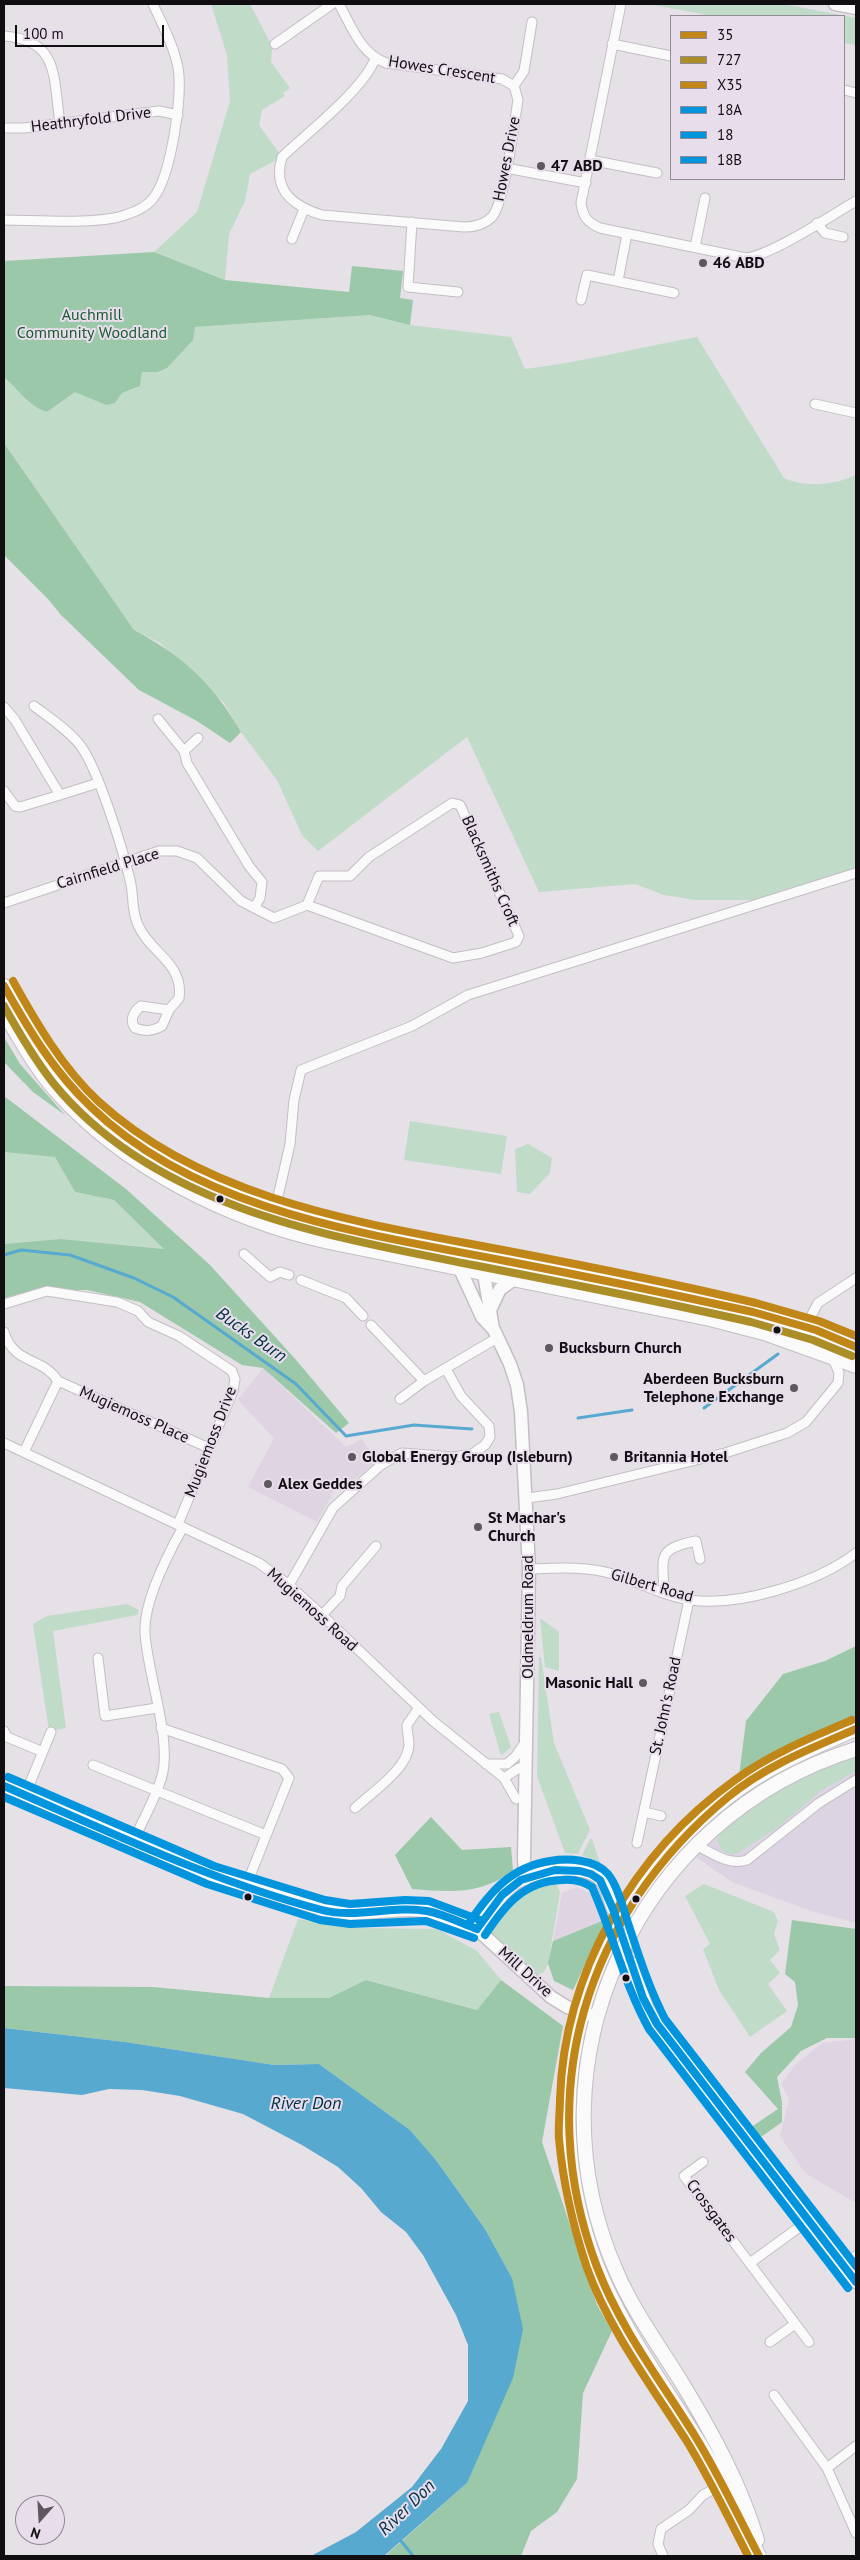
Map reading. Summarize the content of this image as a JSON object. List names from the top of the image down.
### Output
{
  "streets": {
    "street": [
      "Howes Crescent",
      "Heathryfold Drive",
      "Howes Drive",
      "Cairnfield Place",
      "Blacksmiths Croft",
      "Mugiemoss Place",
      "Mugiemoss Drive",
      "Gilbert Road",
      "Mugiemoss Road",
      "Oldmeldrum Road",
      "St. John's Road",
      "Mill Drive",
      "Crossgates"
    ]
  },
  "crossings": [
    ["Howes Crescent", "Howes Drive"],
    ["Cairnfield Place", "Blacksmiths Croft"],
    ["Mugiemoss Place", "Mugiemoss Drive"],
    ["Mugiemoss Place", "Mugiemoss Road"],
    ["Mugiemoss Drive", "Mugiemoss Road"],
    ["Mugiemoss Drive", "Mill Drive"],
    ["Gilbert Road", "Oldmeldrum Road"],
    ["Gilbert Road", "St. John's Road"]
  ],
  "water": ["Bucks Burn", "River Don"],
  "parks": ["Auchmill Community Woodland"],
  "places": [
    "47 ABD",
    "46 ABD",
    "Bucksburn Church",
    "Aberdeen Bucksburn Telephone Exchange",
    "Global Energy Group (Isleburn)",
    "Britannia Hotel",
    "Alex Geddes",
    "St Machar's Church",
    "Masonic Hall"
  ],
  "lines": [
    "transit line X35",
    "transit line 35",
    "transit line 727",
    "transit line 18B",
    "transit line 18A",
    "transit line 18"
  ],
  "legend": [
    "35",
    "727",
    "X35",
    "18A",
    "18",
    "18B"
  ],
  "scale_bar": "100 m",
  "north": "bottom"
}
